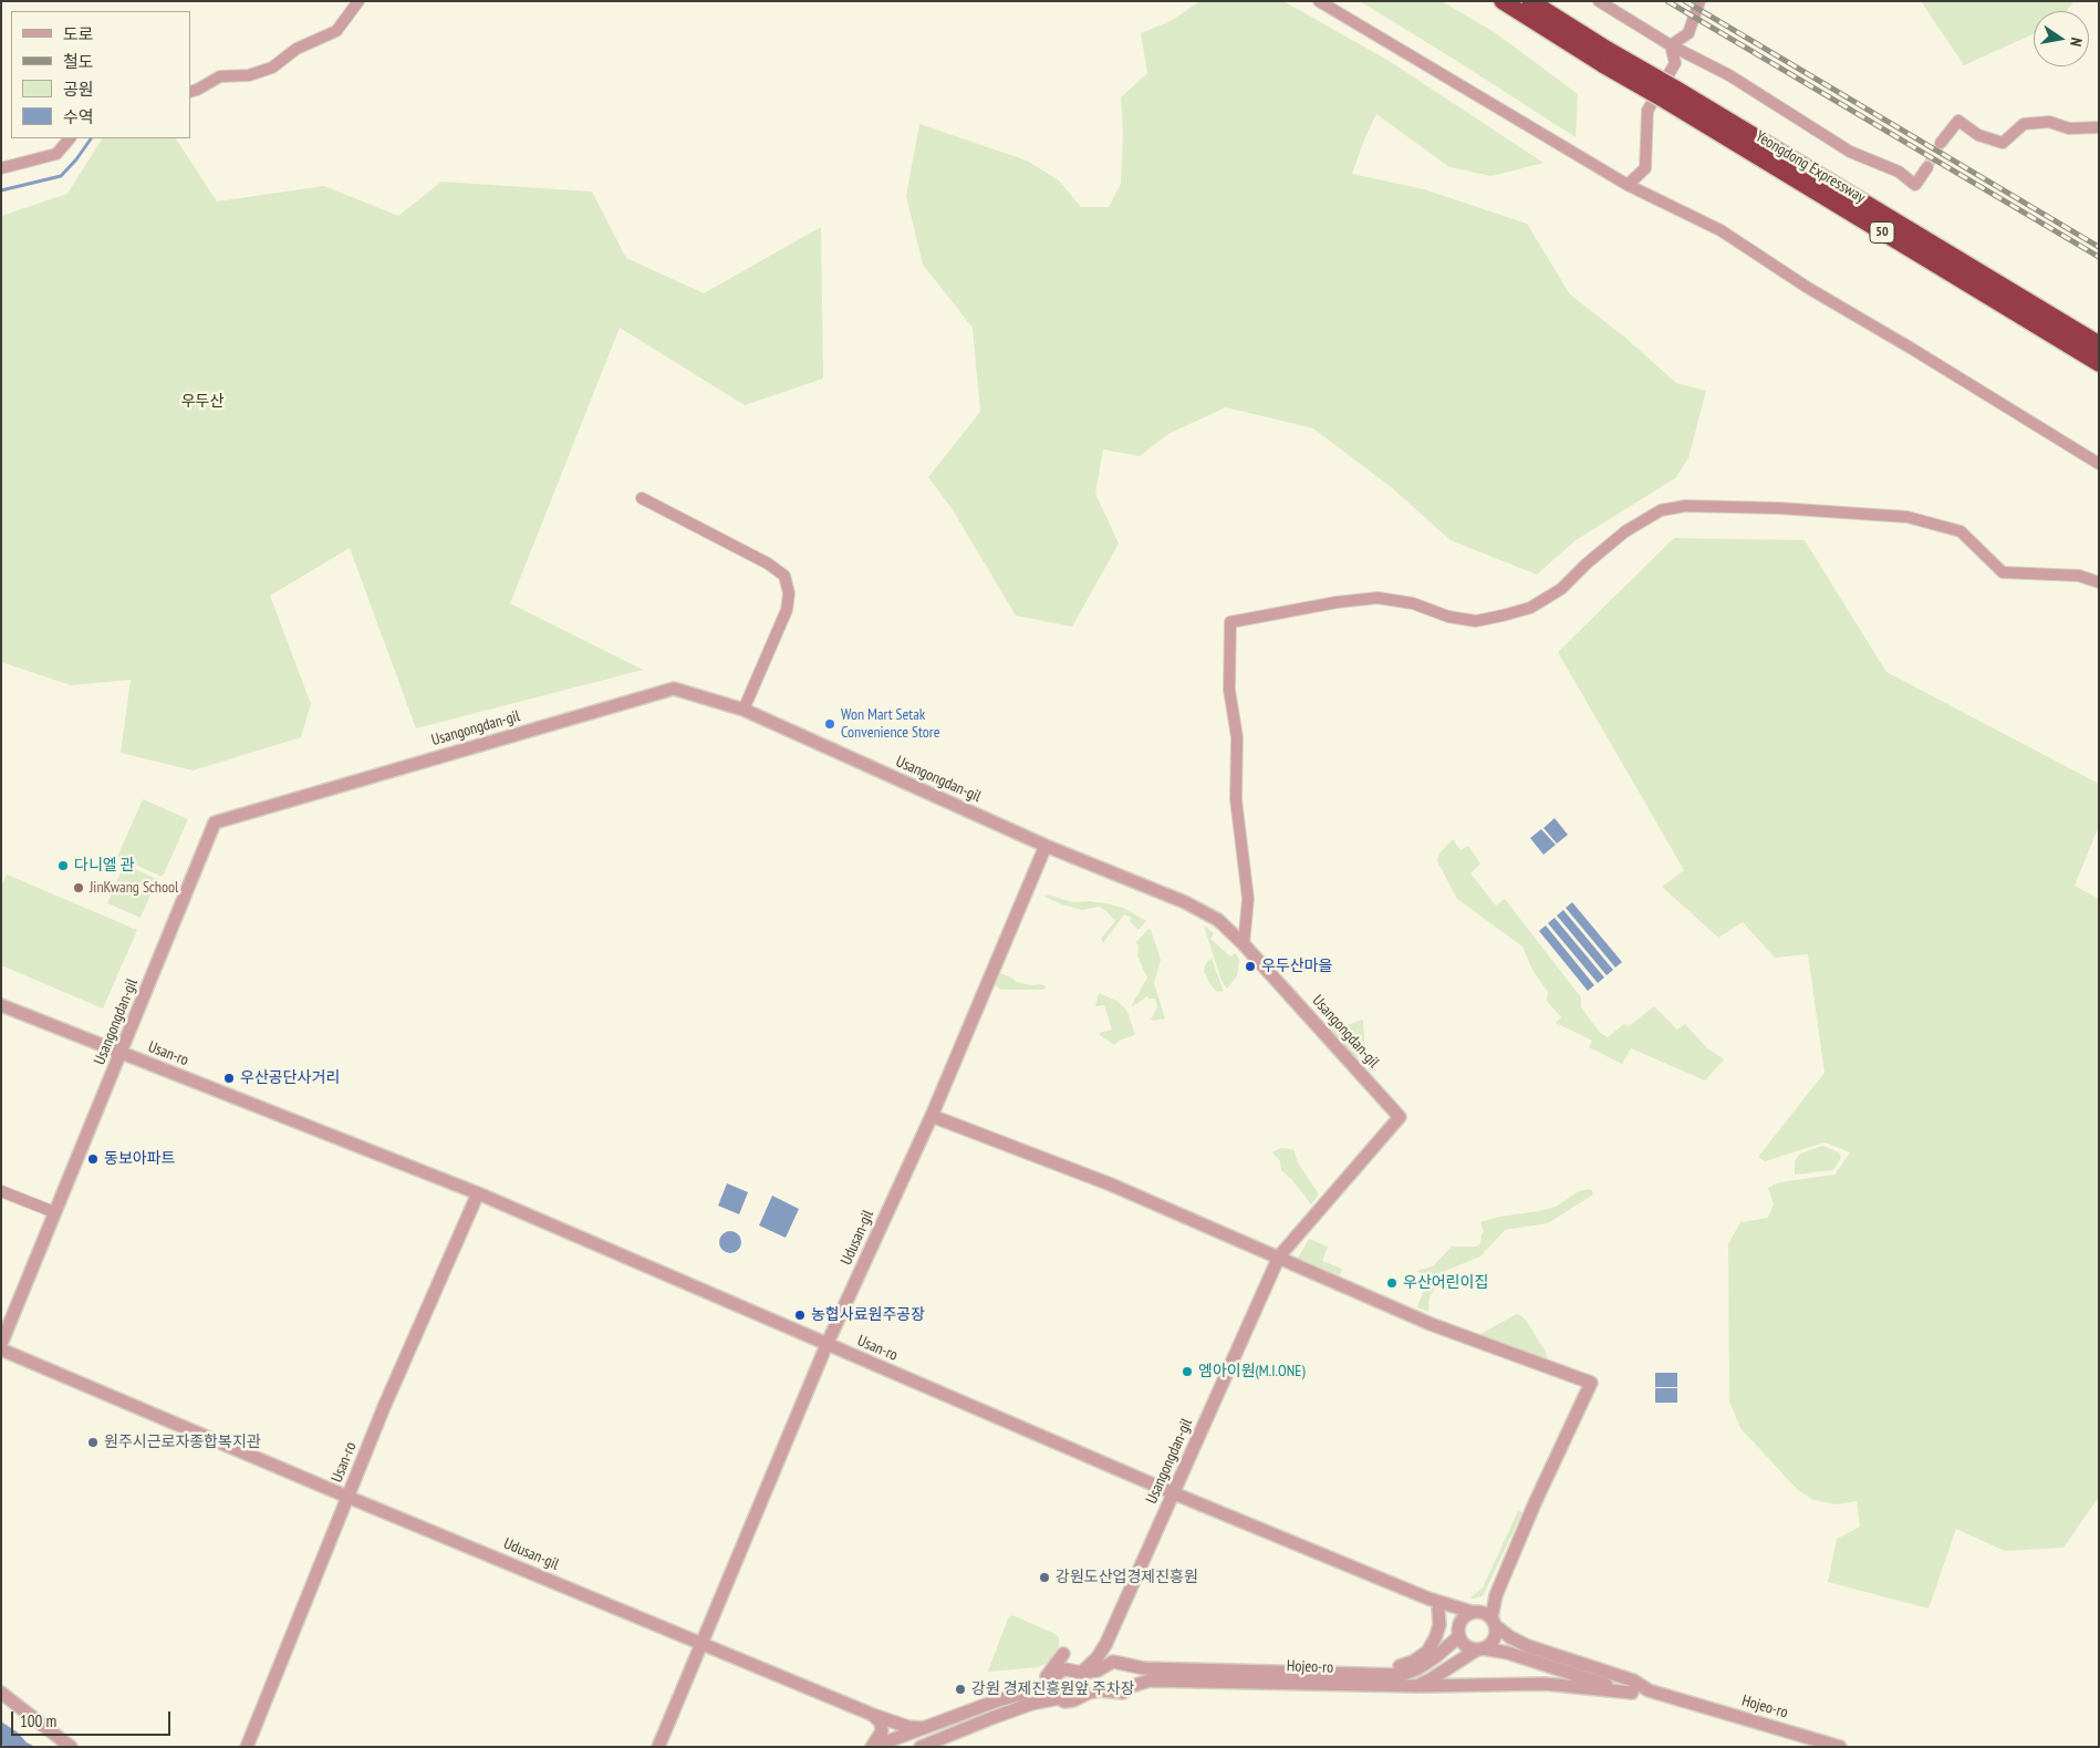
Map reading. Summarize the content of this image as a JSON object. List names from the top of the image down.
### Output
{
  "streets": {
    "highway": ["Yeongdong Expressway", "50"],
    "street": [
      "Usangongdan-gil",
      "Usan-ro",
      "Udusan-gil",
      "Hojeo-ro"
    ]
  },
  "crossings": [
    ["Usangongdan-gil", "Usan-ro"],
    ["Usangongdan-gil", "Udusan-gil"],
    ["Usan-ro", "Udusan-gil"],
    ["Usan-ro", "Hojeo-ro"]
  ],
  "parks": ["우두산"],
  "places": [
    "Won Mart Setak Convenience Store",
    "다니엘 관",
    "JinKwang School",
    "우두산마을",
    "우산공단사거리",
    "동보아파트",
    "우산어린이집",
    "농협사료원주공장",
    "엠아이원(M.I.ONE)",
    "원주시근로자종합복지관",
    "강원도산업경제진흥원",
    "강원 경제진흥원앞 주차장"
  ],
  "legend": [
    "도로",
    "철도",
    "공원",
    "수역"
  ],
  "scale_bar": "100 m",
  "north": "right"
}
